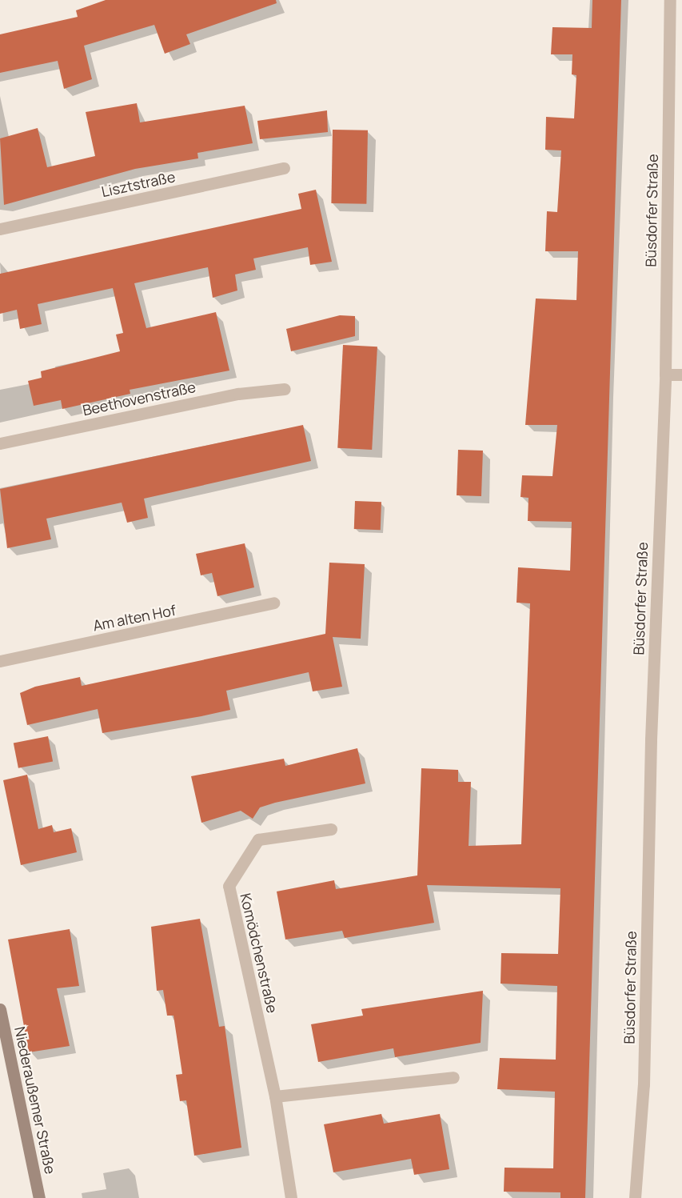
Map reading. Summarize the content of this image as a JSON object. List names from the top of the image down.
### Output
{
  "streets": {
    "street": [
      "Lisztstraße",
      "Büsdorfer Straße",
      "Beethovenstraße",
      "Am alten Hof",
      "Komödchenstraße",
      "Niederaußemer Straße"
    ]
  }
}
